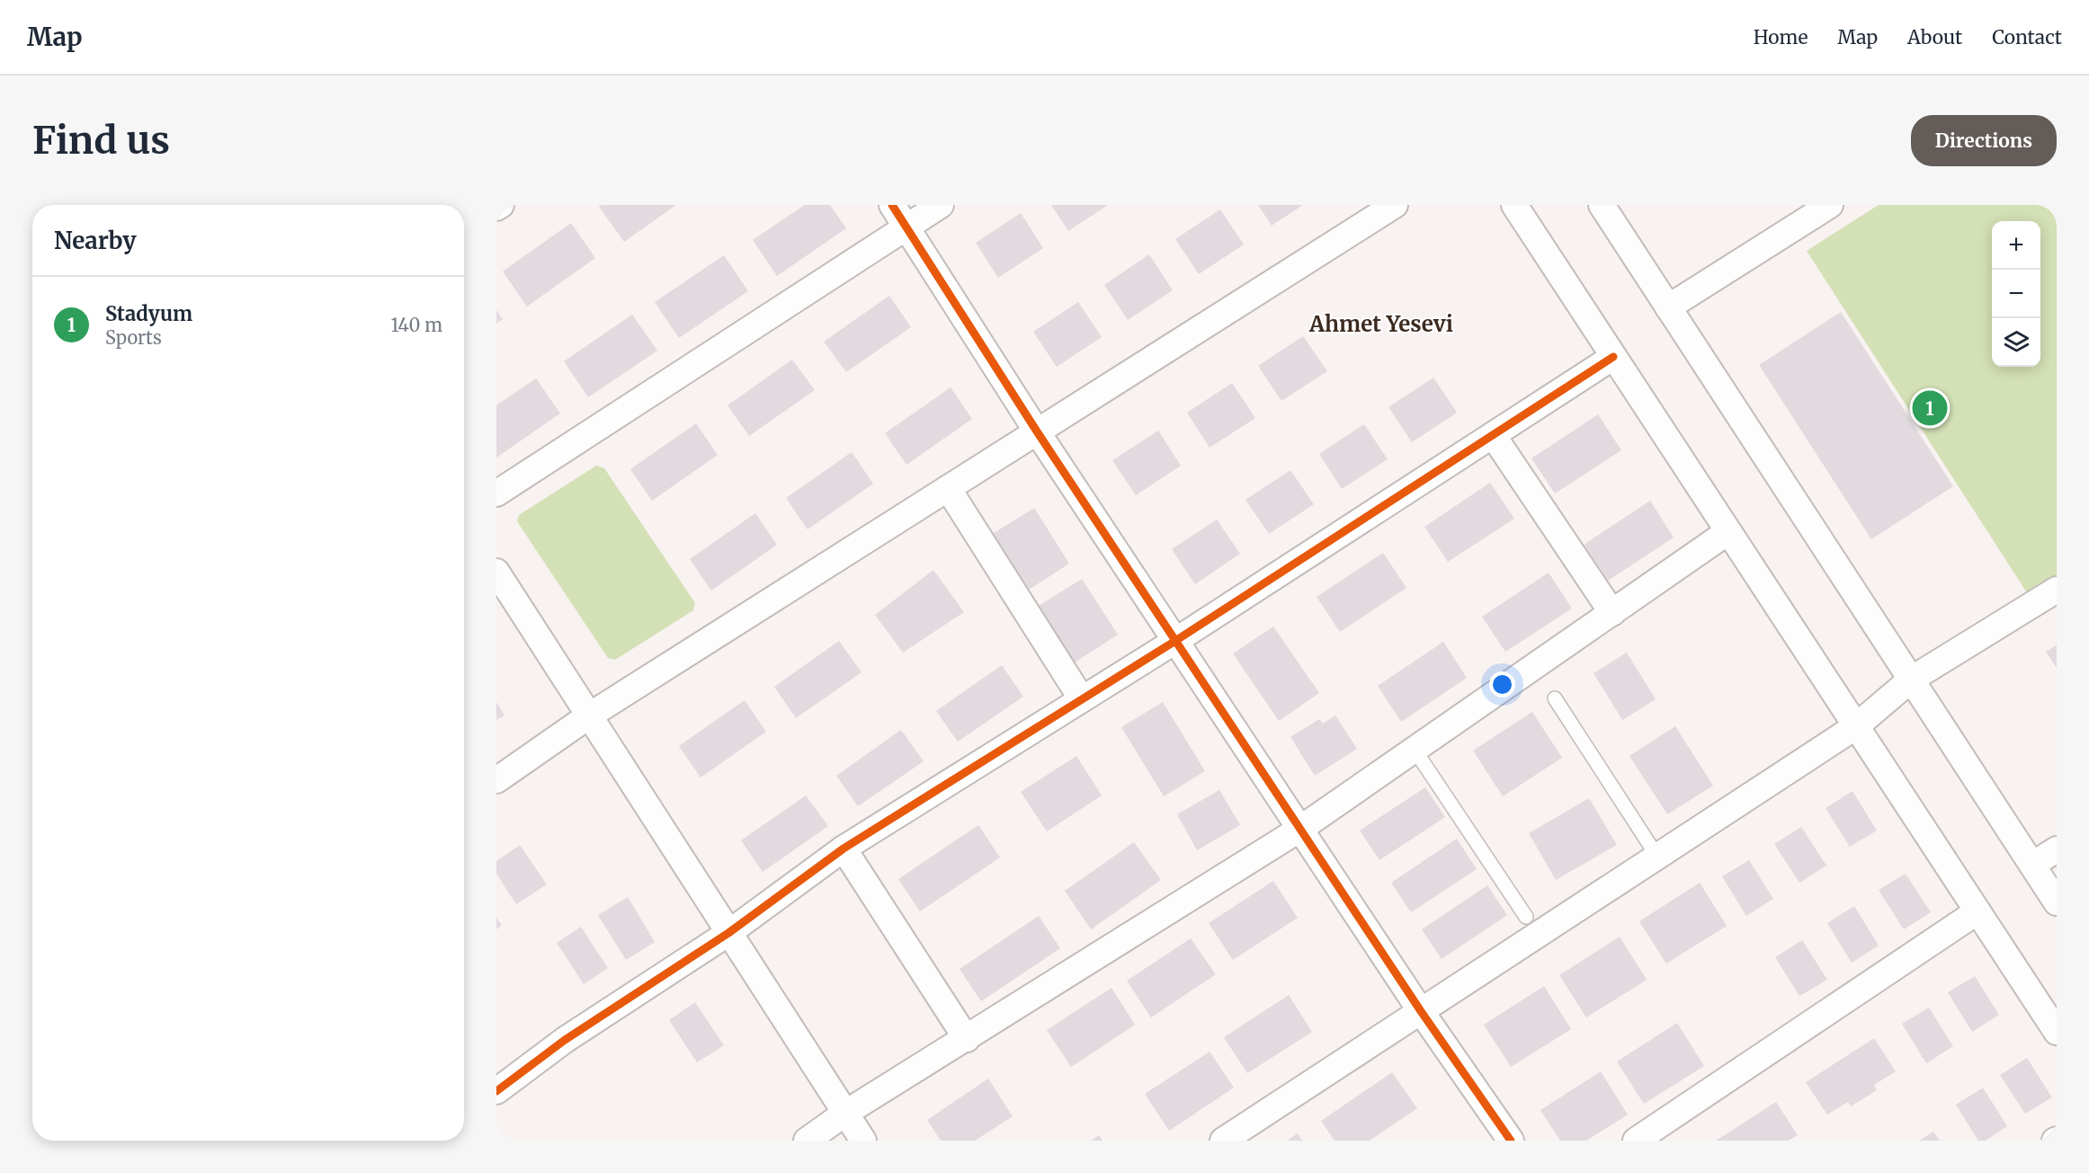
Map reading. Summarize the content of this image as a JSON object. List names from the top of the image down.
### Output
{
  "districts": ["Ahmet Yesevi"],
  "page": {
    "header": "Map",
    "nav": [
      "Home",
      "Map",
      "About",
      "Contact"
    ],
    "buttons": "Directions",
    "title": "Find us",
    "heading": "Nearby",
    "map_buttons": ["+", "−"],
    "list": [
      {
        "mark": "1",
        "name": "Stadyum",
        "note": "Sports",
        "value": "140 m"
      }
    ],
    "pins": "1"
  }
}
